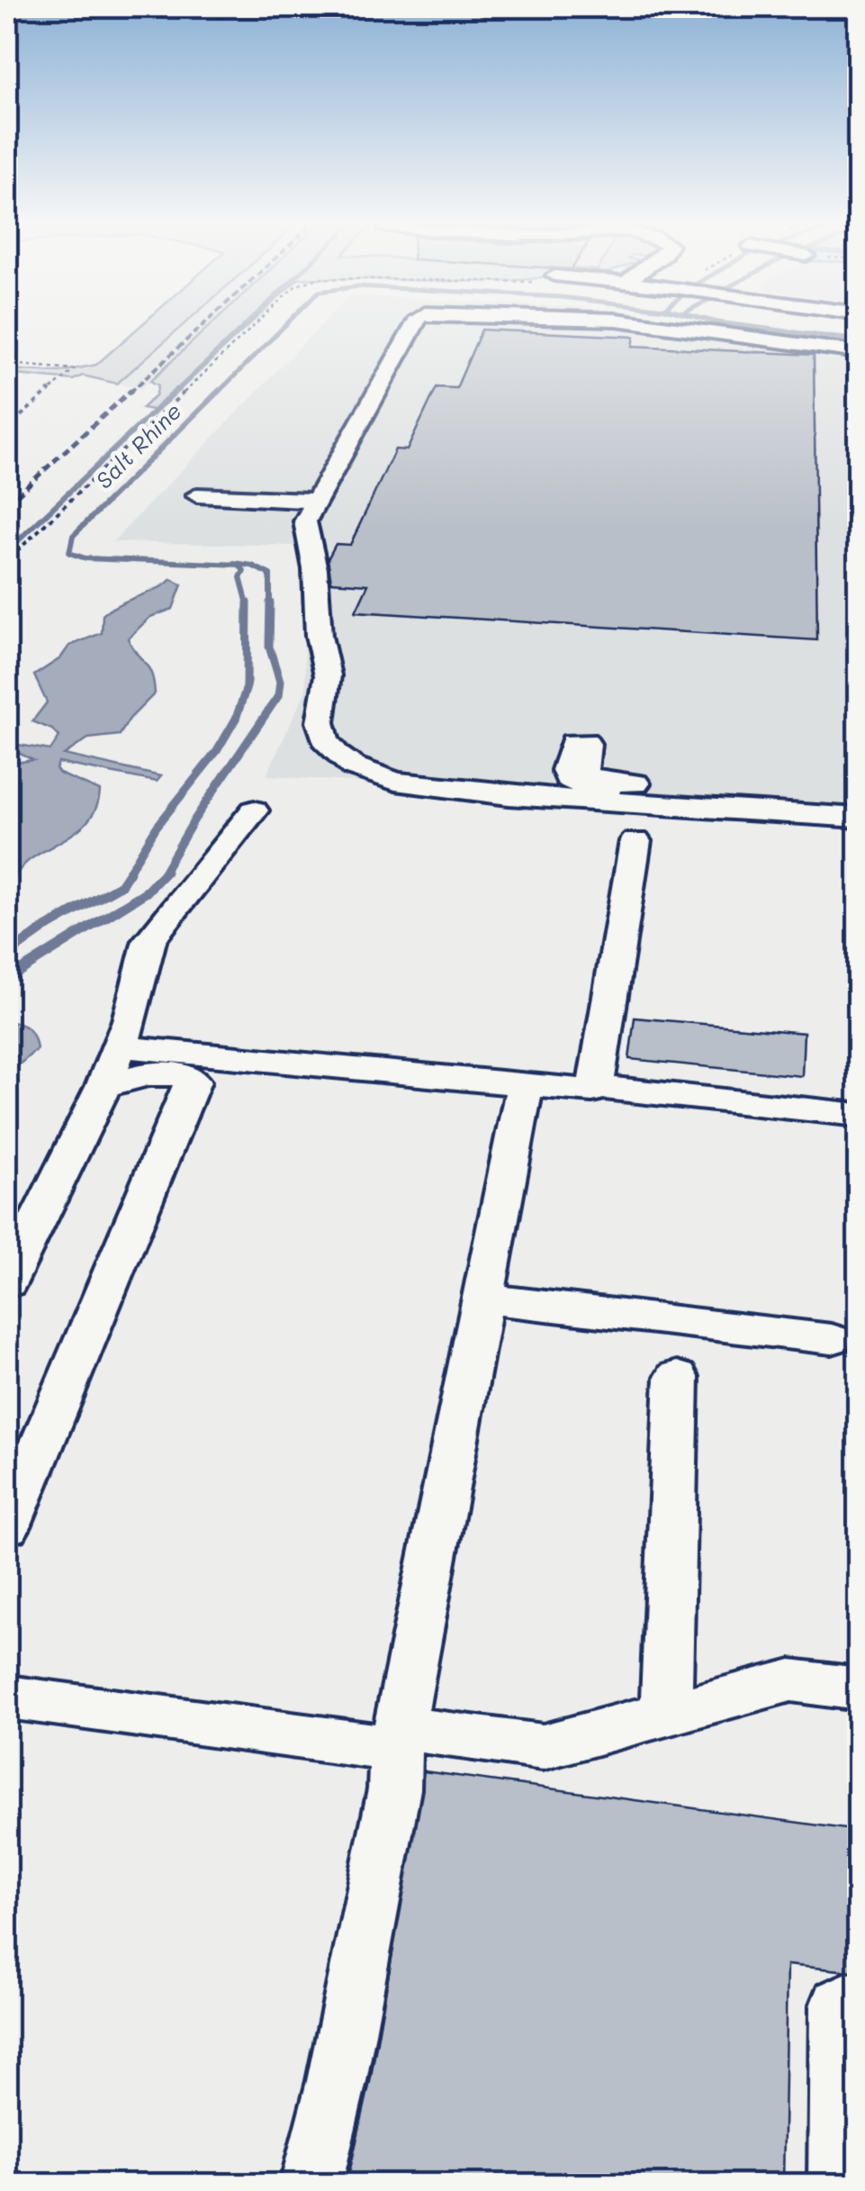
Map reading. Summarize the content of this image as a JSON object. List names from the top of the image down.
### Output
{
  "water": ["Salt Rhine"]
}
